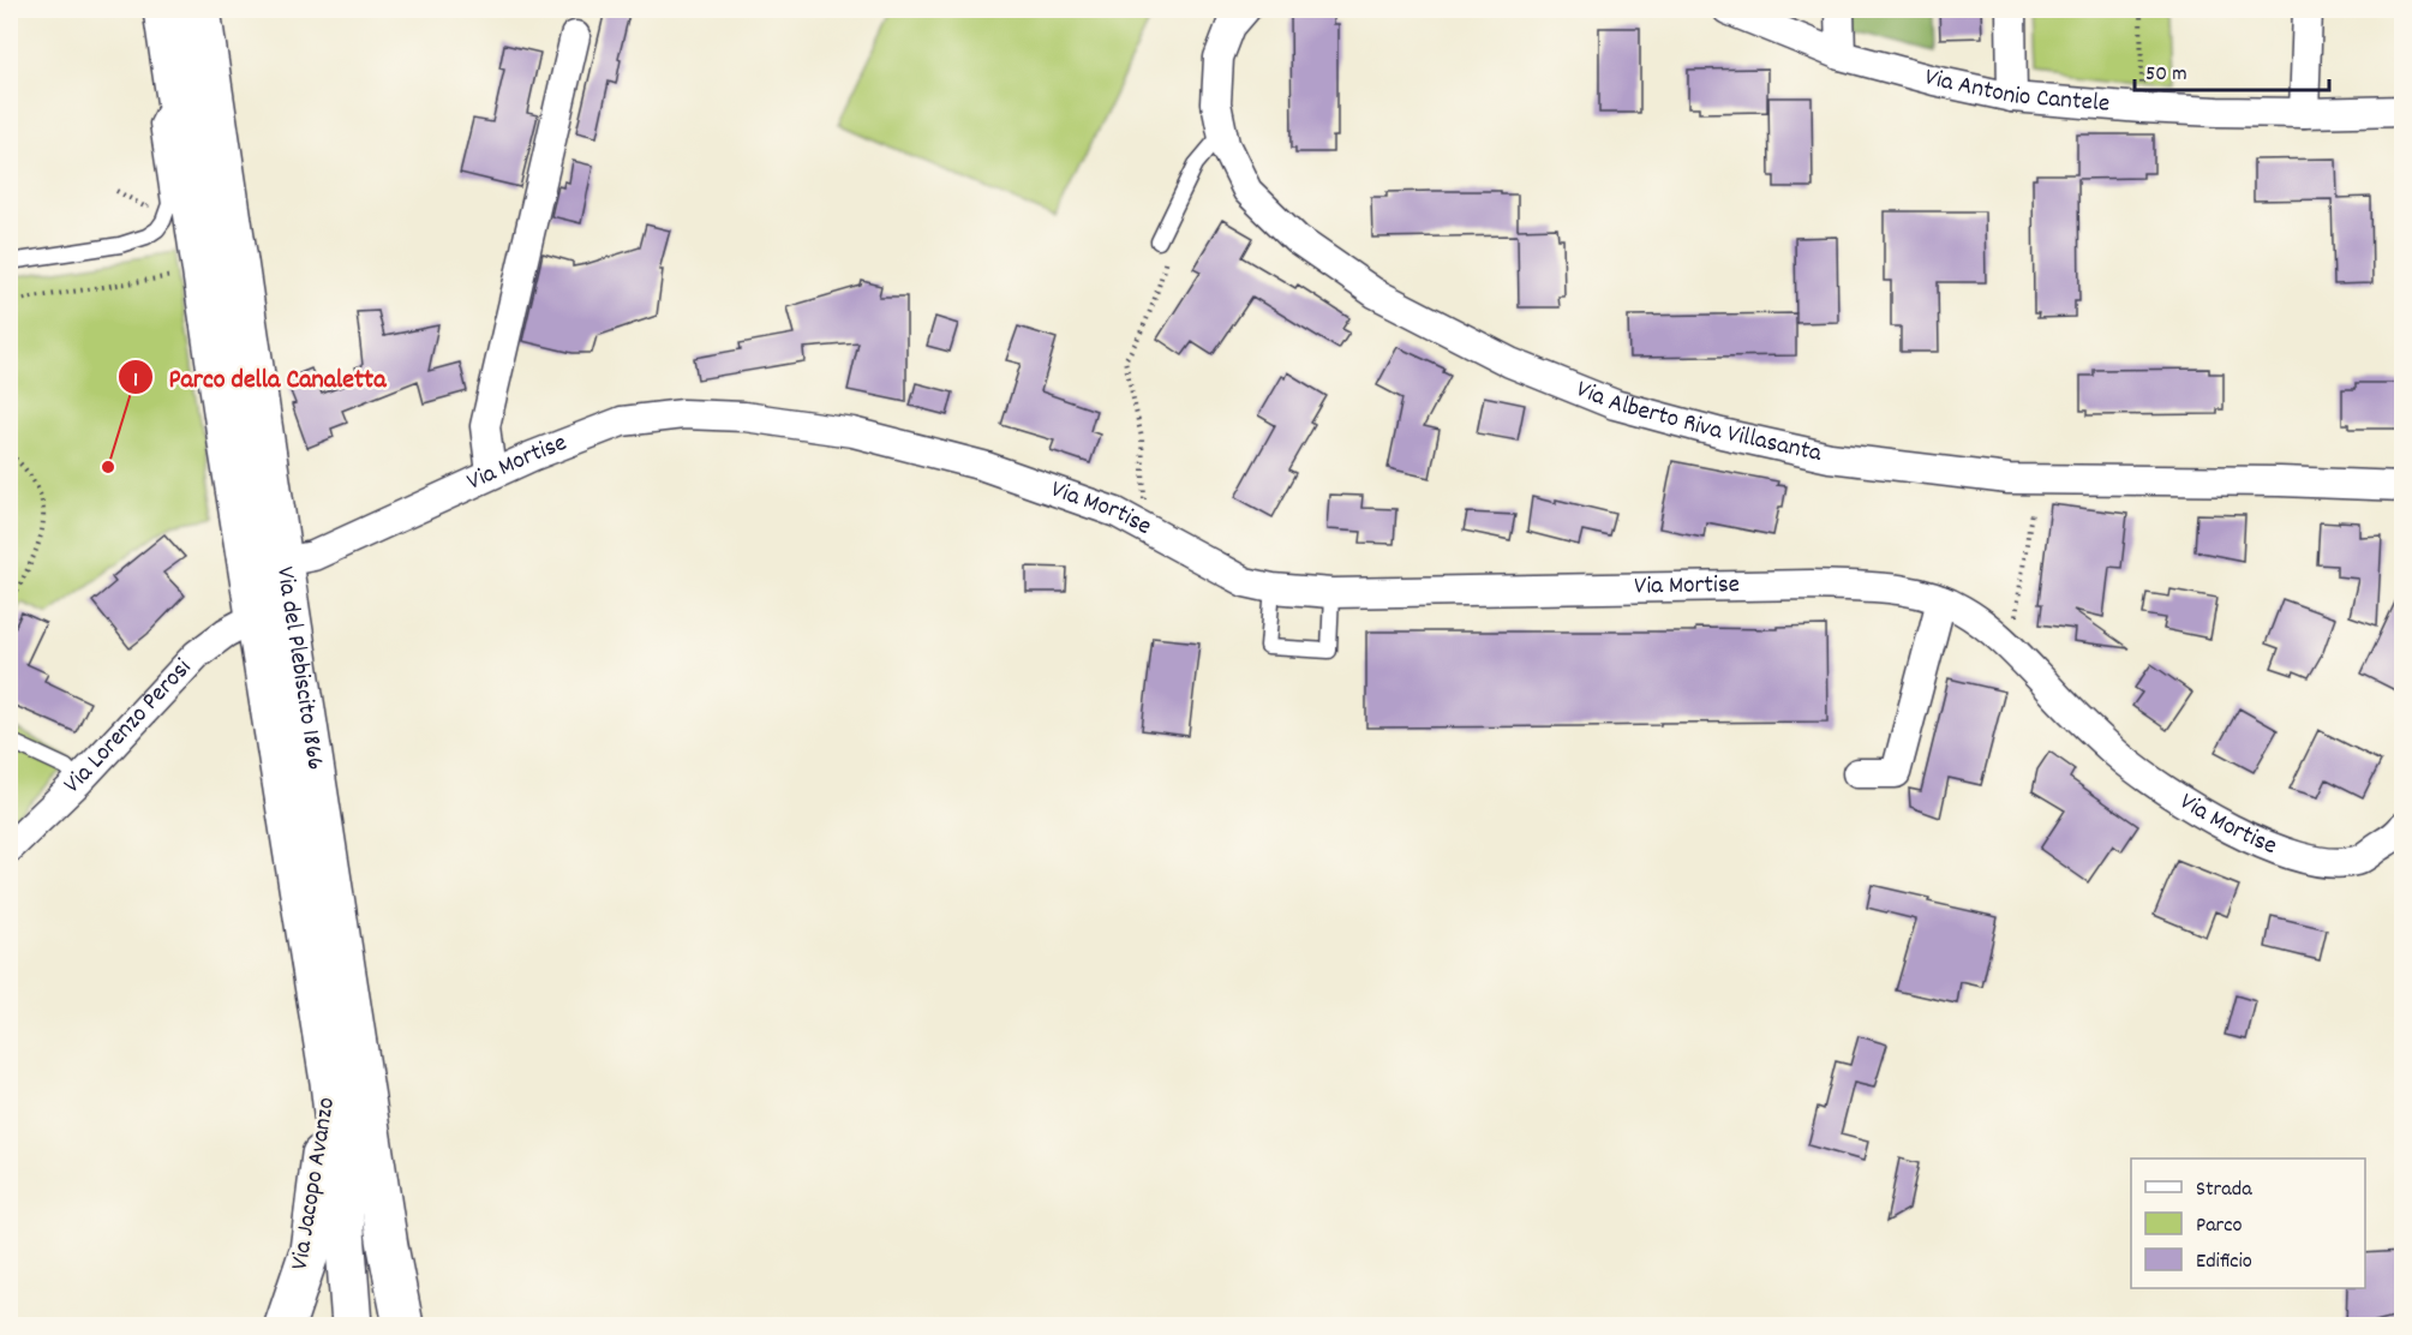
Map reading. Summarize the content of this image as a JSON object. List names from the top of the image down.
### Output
{
  "streets": {
    "main road": ["Via del Plebiscito 1866", "Via Jacopo Avanzo"],
    "street": [
      "Via Antonio Cantele",
      "Via Alberto Riva Villasanta",
      "Via Mortise",
      "Via Lorenzo Perosi"
    ]
  },
  "crossings": [
    ["Via Mortise", "Via del Plebiscito 1866"],
    ["Via del Plebiscito 1866", "Via Lorenzo Perosi"],
    ["Via del Plebiscito 1866", "Via Jacopo Avanzo"]
  ],
  "places": ["Parco della Canaletta"],
  "legend": ["Strada", "Parco", "Edificio"],
  "scale_bar": "50 m"
}
